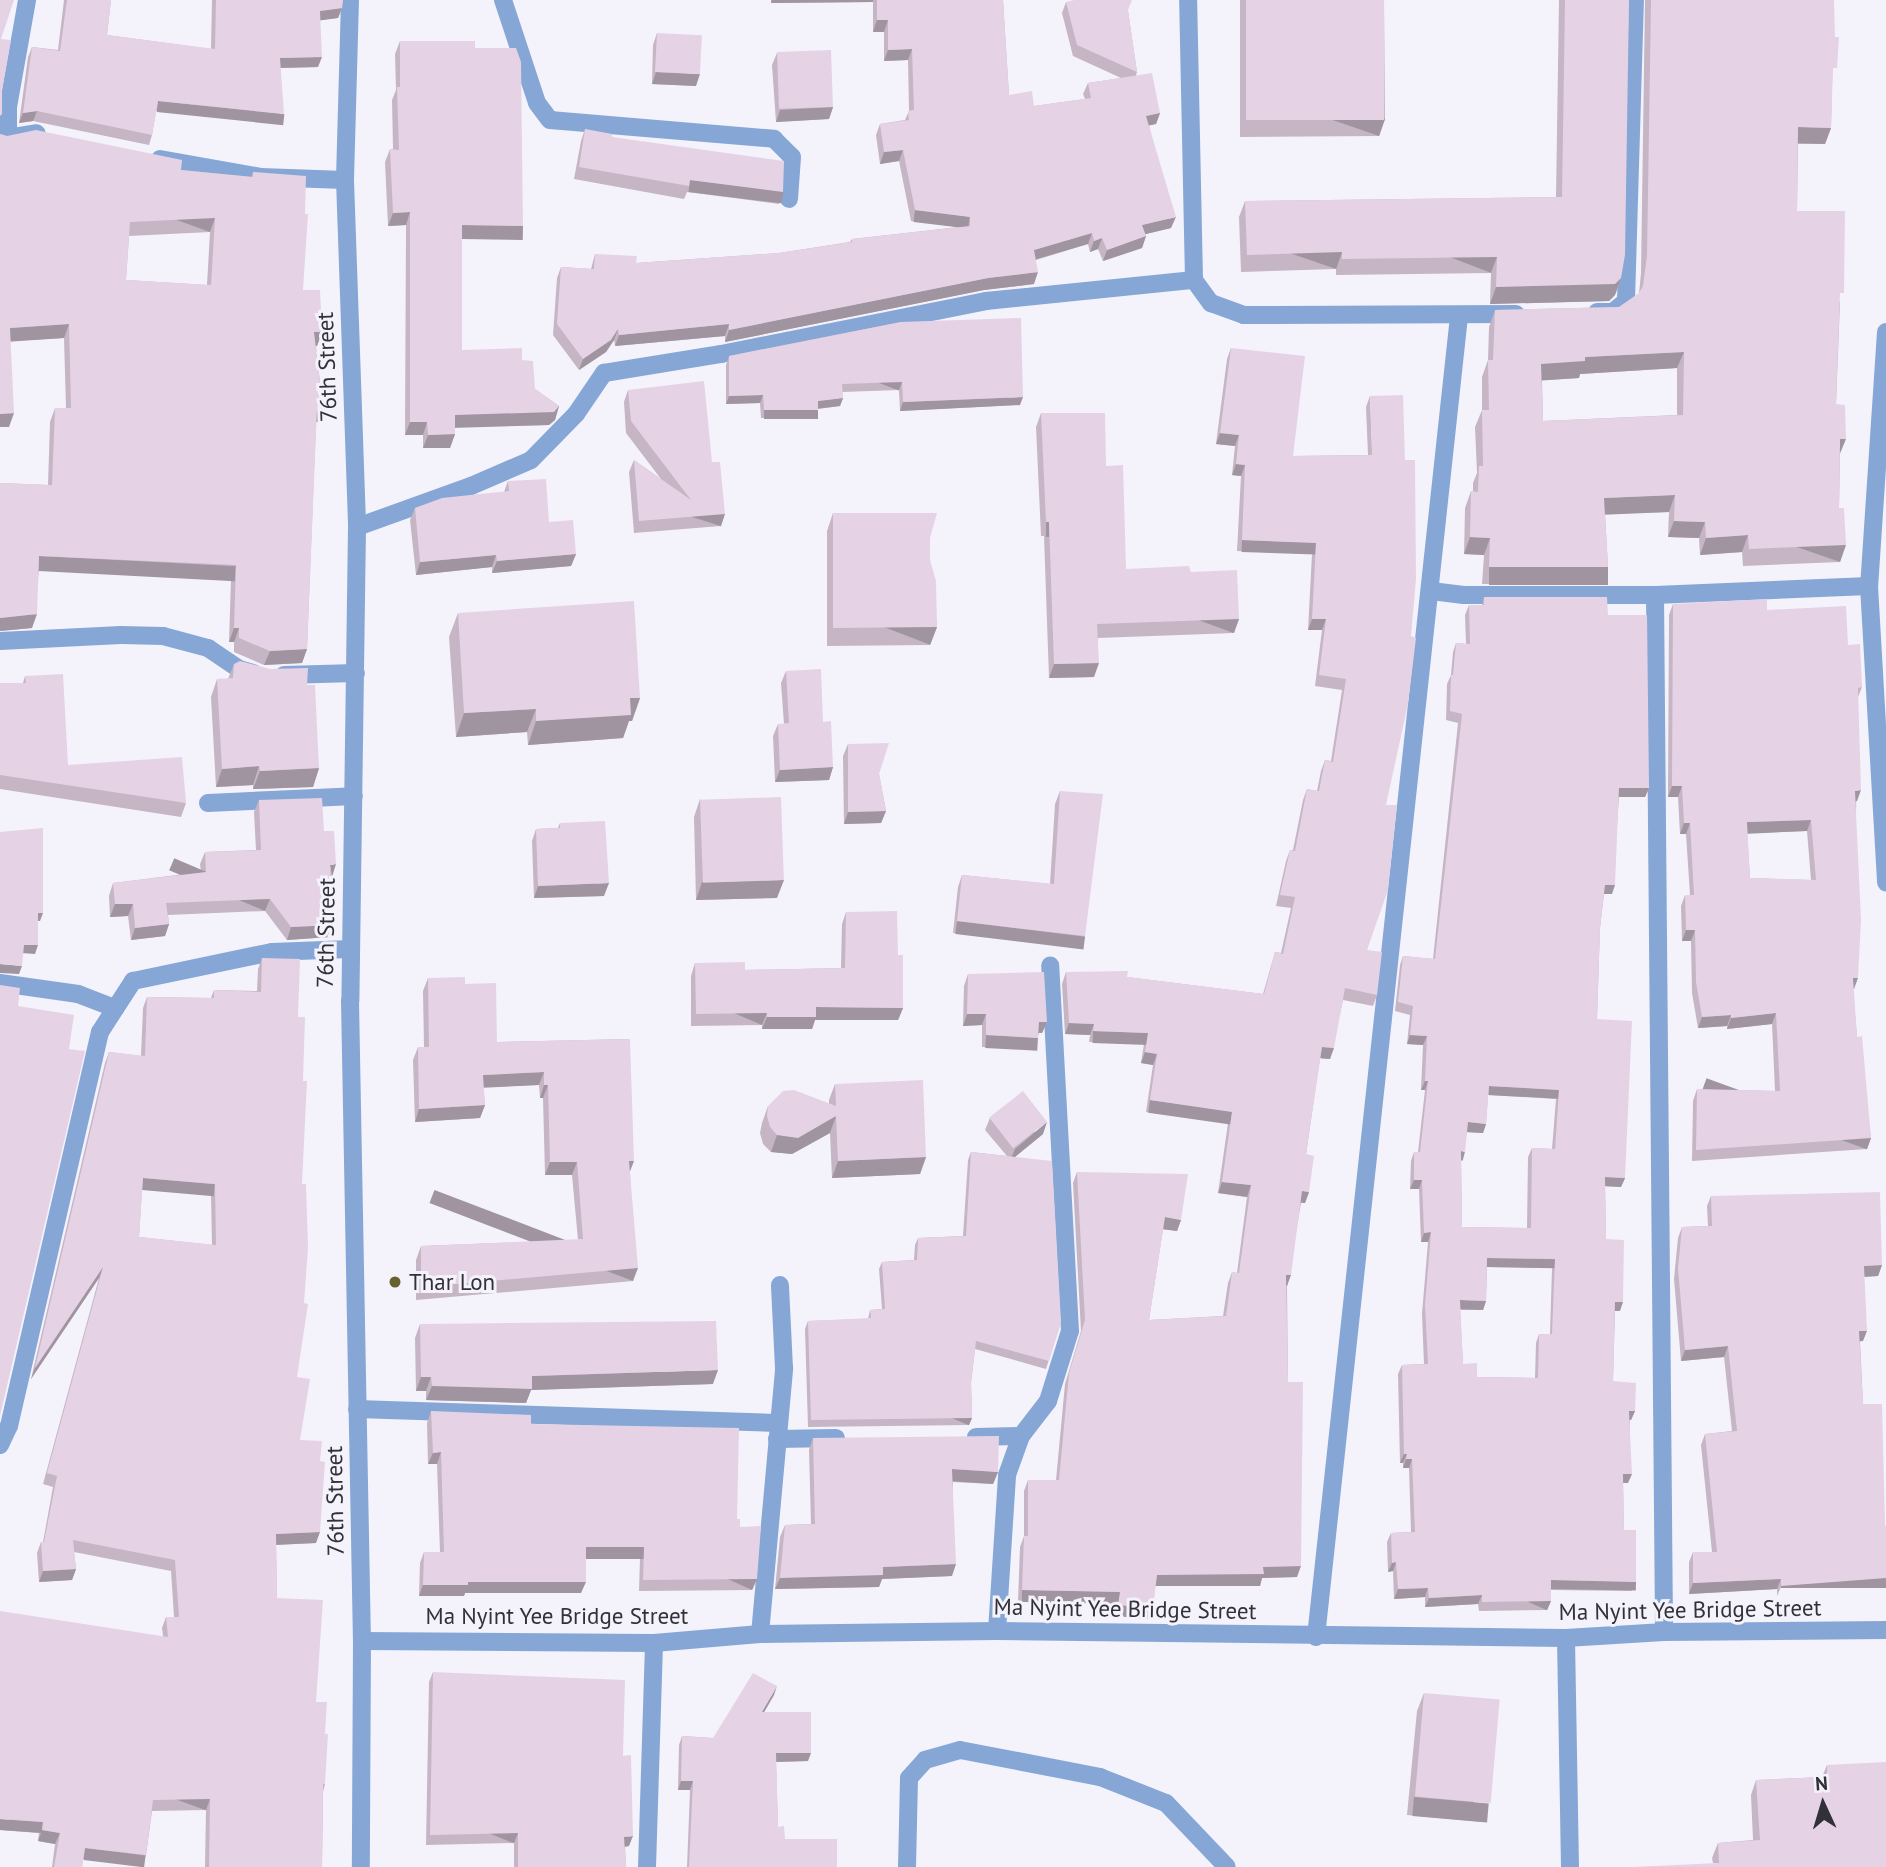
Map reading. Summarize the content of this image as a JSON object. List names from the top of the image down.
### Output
{
  "streets": {
    "street": ["76th Street", "Ma Nyint Yee Bridge Street"]
  },
  "crossings": [
    ["76th Street", "Ma Nyint Yee Bridge Street"]
  ],
  "places": ["Thar Lon"],
  "north": "top"
}
